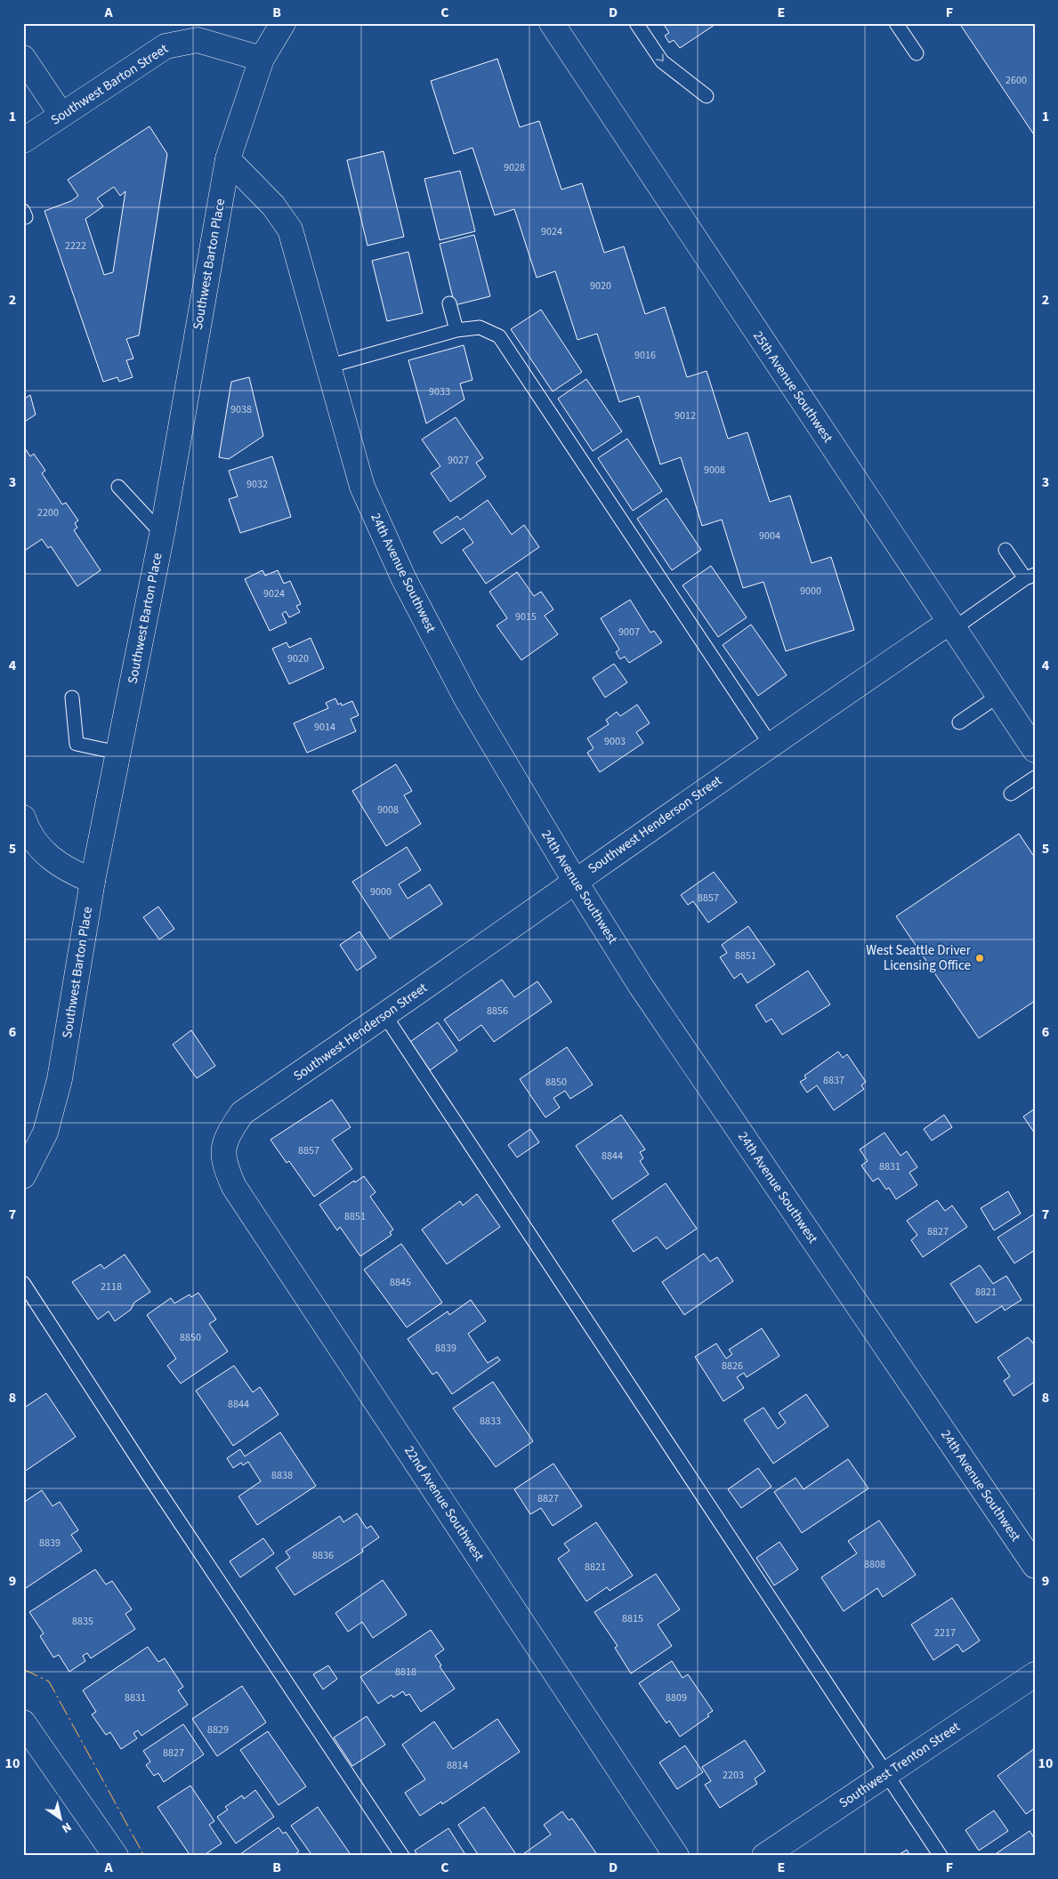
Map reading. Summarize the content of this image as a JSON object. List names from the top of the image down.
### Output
{
  "streets": {
    "street": [
      "Southwest Barton Street",
      "Southwest Barton Place",
      "25th Avenue Southwest",
      "24th Avenue Southwest",
      "Southwest Henderson Street",
      "22nd Avenue Southwest",
      "Southwest Trenton Street"
    ]
  },
  "crossings": [
    ["Southwest Barton Street", "Southwest Barton Place"],
    ["Southwest Barton Place", "24th Avenue Southwest"],
    ["25th Avenue Southwest", "Southwest Henderson Street"],
    ["24th Avenue Southwest", "Southwest Henderson Street"],
    ["Southwest Henderson Street", "22nd Avenue Southwest"]
  ],
  "places": ["West Seattle Driver Licensing Office"],
  "house_numbers": [
    "2600",
    "9028",
    "9024",
    "2222",
    "9020",
    "9016",
    "9033",
    "9038",
    "9012",
    "9027",
    "9008",
    "9032",
    "2200",
    "9004",
    "9000",
    "9024",
    "9015",
    "9007",
    "9020",
    "9014",
    "9003",
    "9008",
    "9000",
    "8857",
    "8851",
    "8856",
    "8837",
    "8850",
    "8857",
    "8844",
    "8831",
    "8851",
    "8827",
    "8845",
    "2118",
    "8821",
    "8850",
    "8839",
    "8826",
    "8844",
    "8833",
    "8838",
    "8827",
    "8839",
    "8836",
    "8808",
    "8821",
    "8815",
    "8835",
    "2217",
    "8818",
    "8831",
    "8809",
    "8829",
    "8827",
    "8814",
    "2203"
  ],
  "north": "bottom right",
  "grid": {
    "columns": [
      "A",
      "B",
      "C",
      "D",
      "E",
      "F"
    ],
    "rows": [
      "1",
      "2",
      "3",
      "4",
      "5",
      "6",
      "7",
      "8",
      "9",
      "10"
    ]
  }
}
